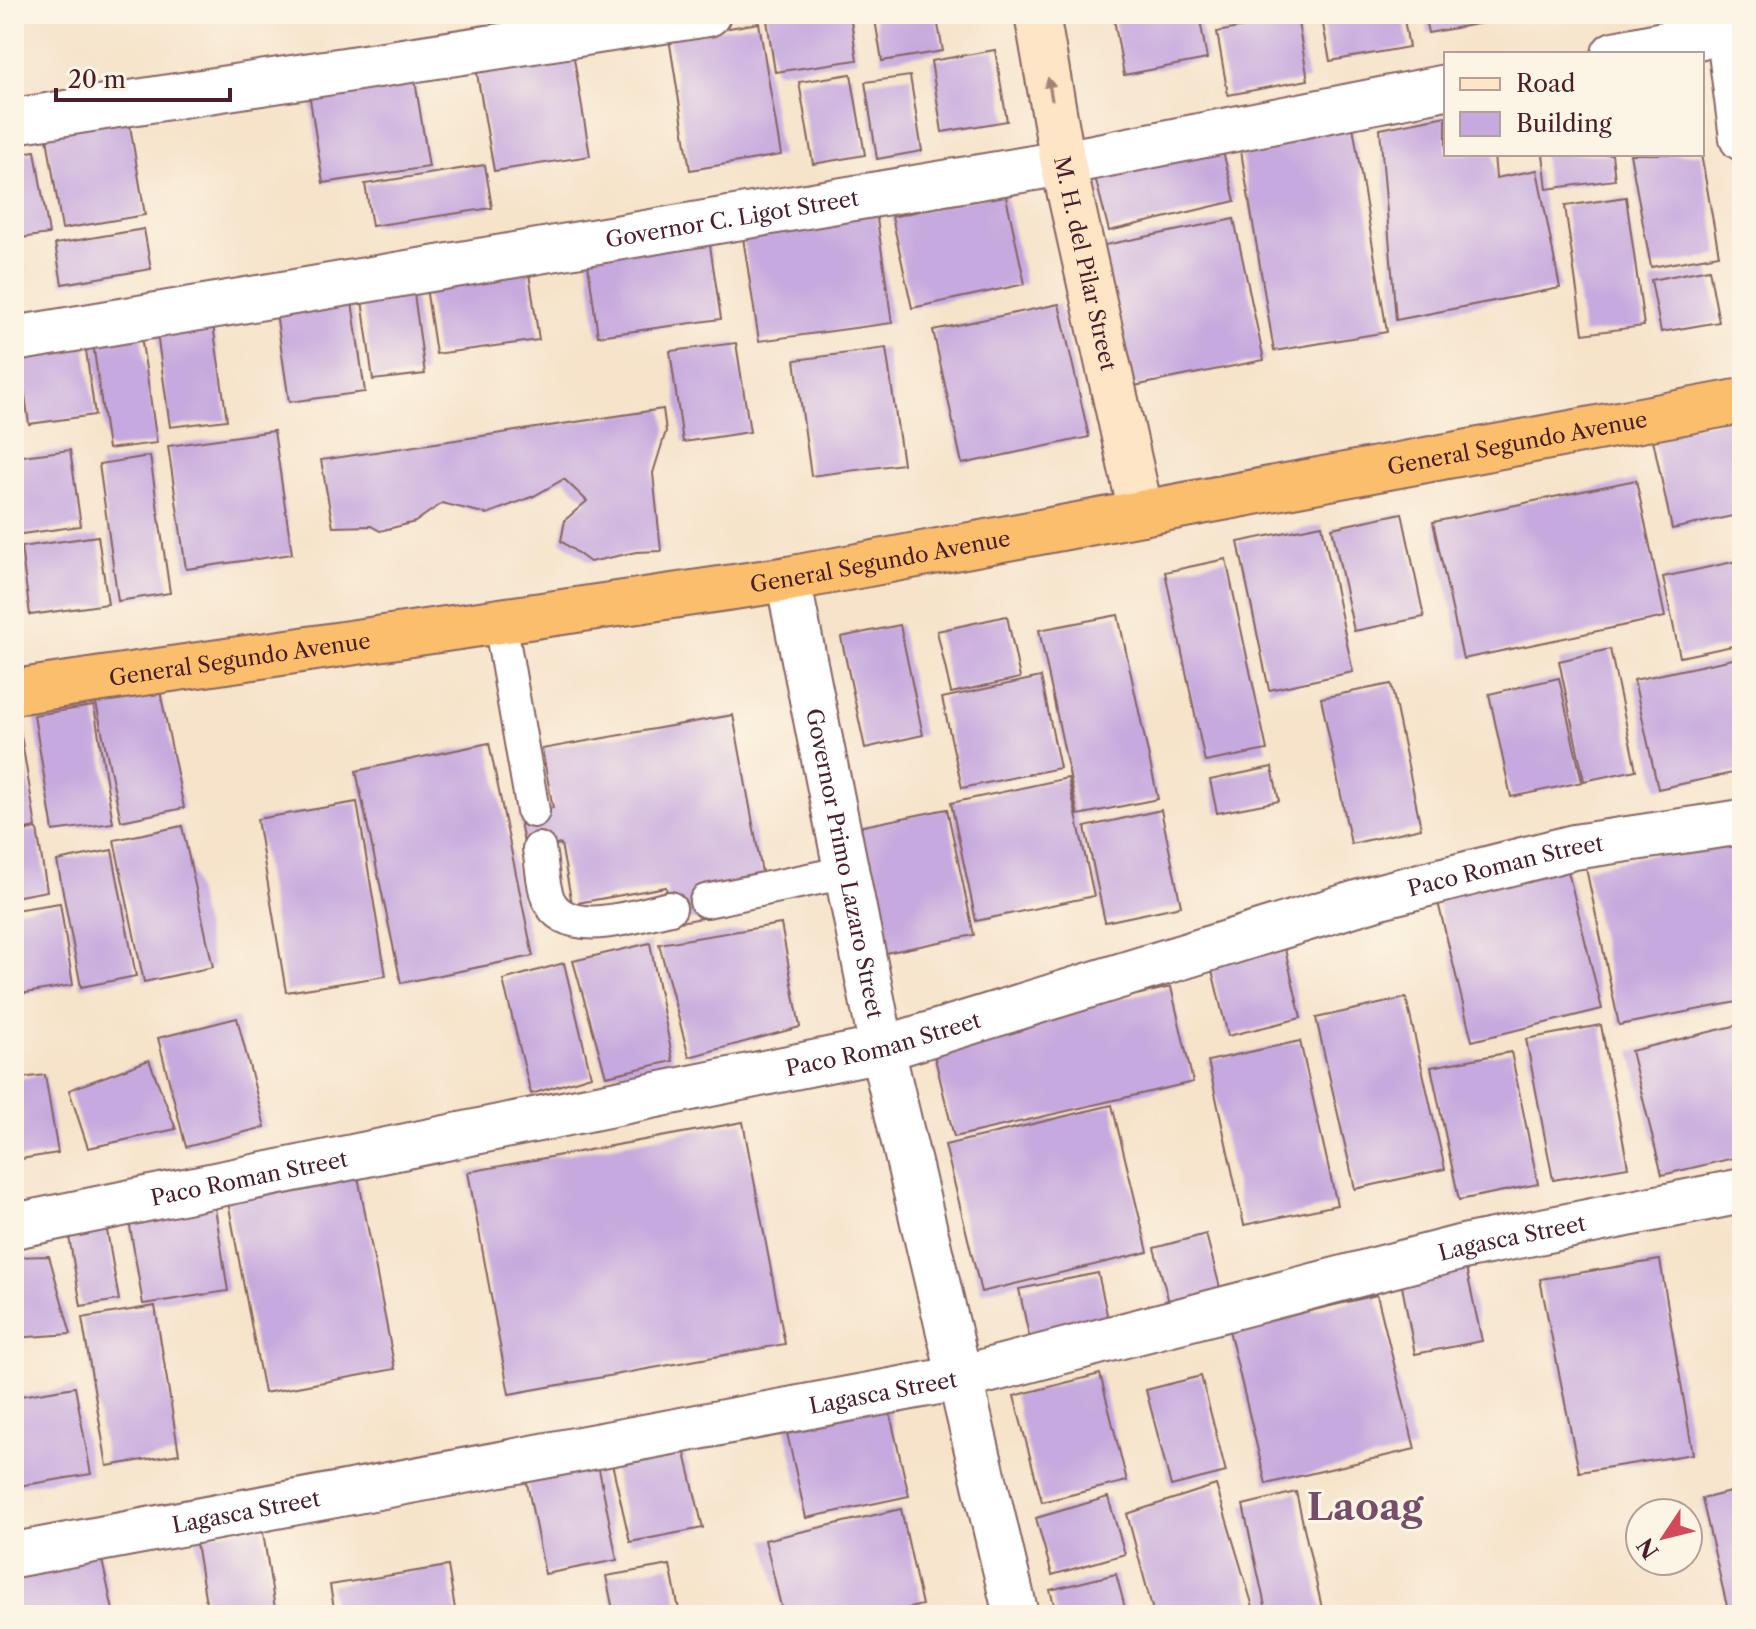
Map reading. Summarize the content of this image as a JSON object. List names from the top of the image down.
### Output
{
  "streets": {
    "highway": ["General Segundo Avenue"],
    "street": [
      "Governor C. Ligot Street",
      "M. H. del Pilar Street",
      "Governor Primo Lazaro Street",
      "Paco Roman Street",
      "Lagasca Street"
    ]
  },
  "crossings": [
    ["Governor C. Ligot Street", "M. H. del Pilar Street"],
    ["M. H. del Pilar Street", "General Segundo Avenue"],
    ["General Segundo Avenue", "Governor Primo Lazaro Street"],
    ["Governor Primo Lazaro Street", "Paco Roman Street"],
    ["Governor Primo Lazaro Street", "Lagasca Street"]
  ],
  "districts": ["Laoag"],
  "legend": ["Road", "Building"],
  "scale_bar": "20 m",
  "north": "bottom left"
}
